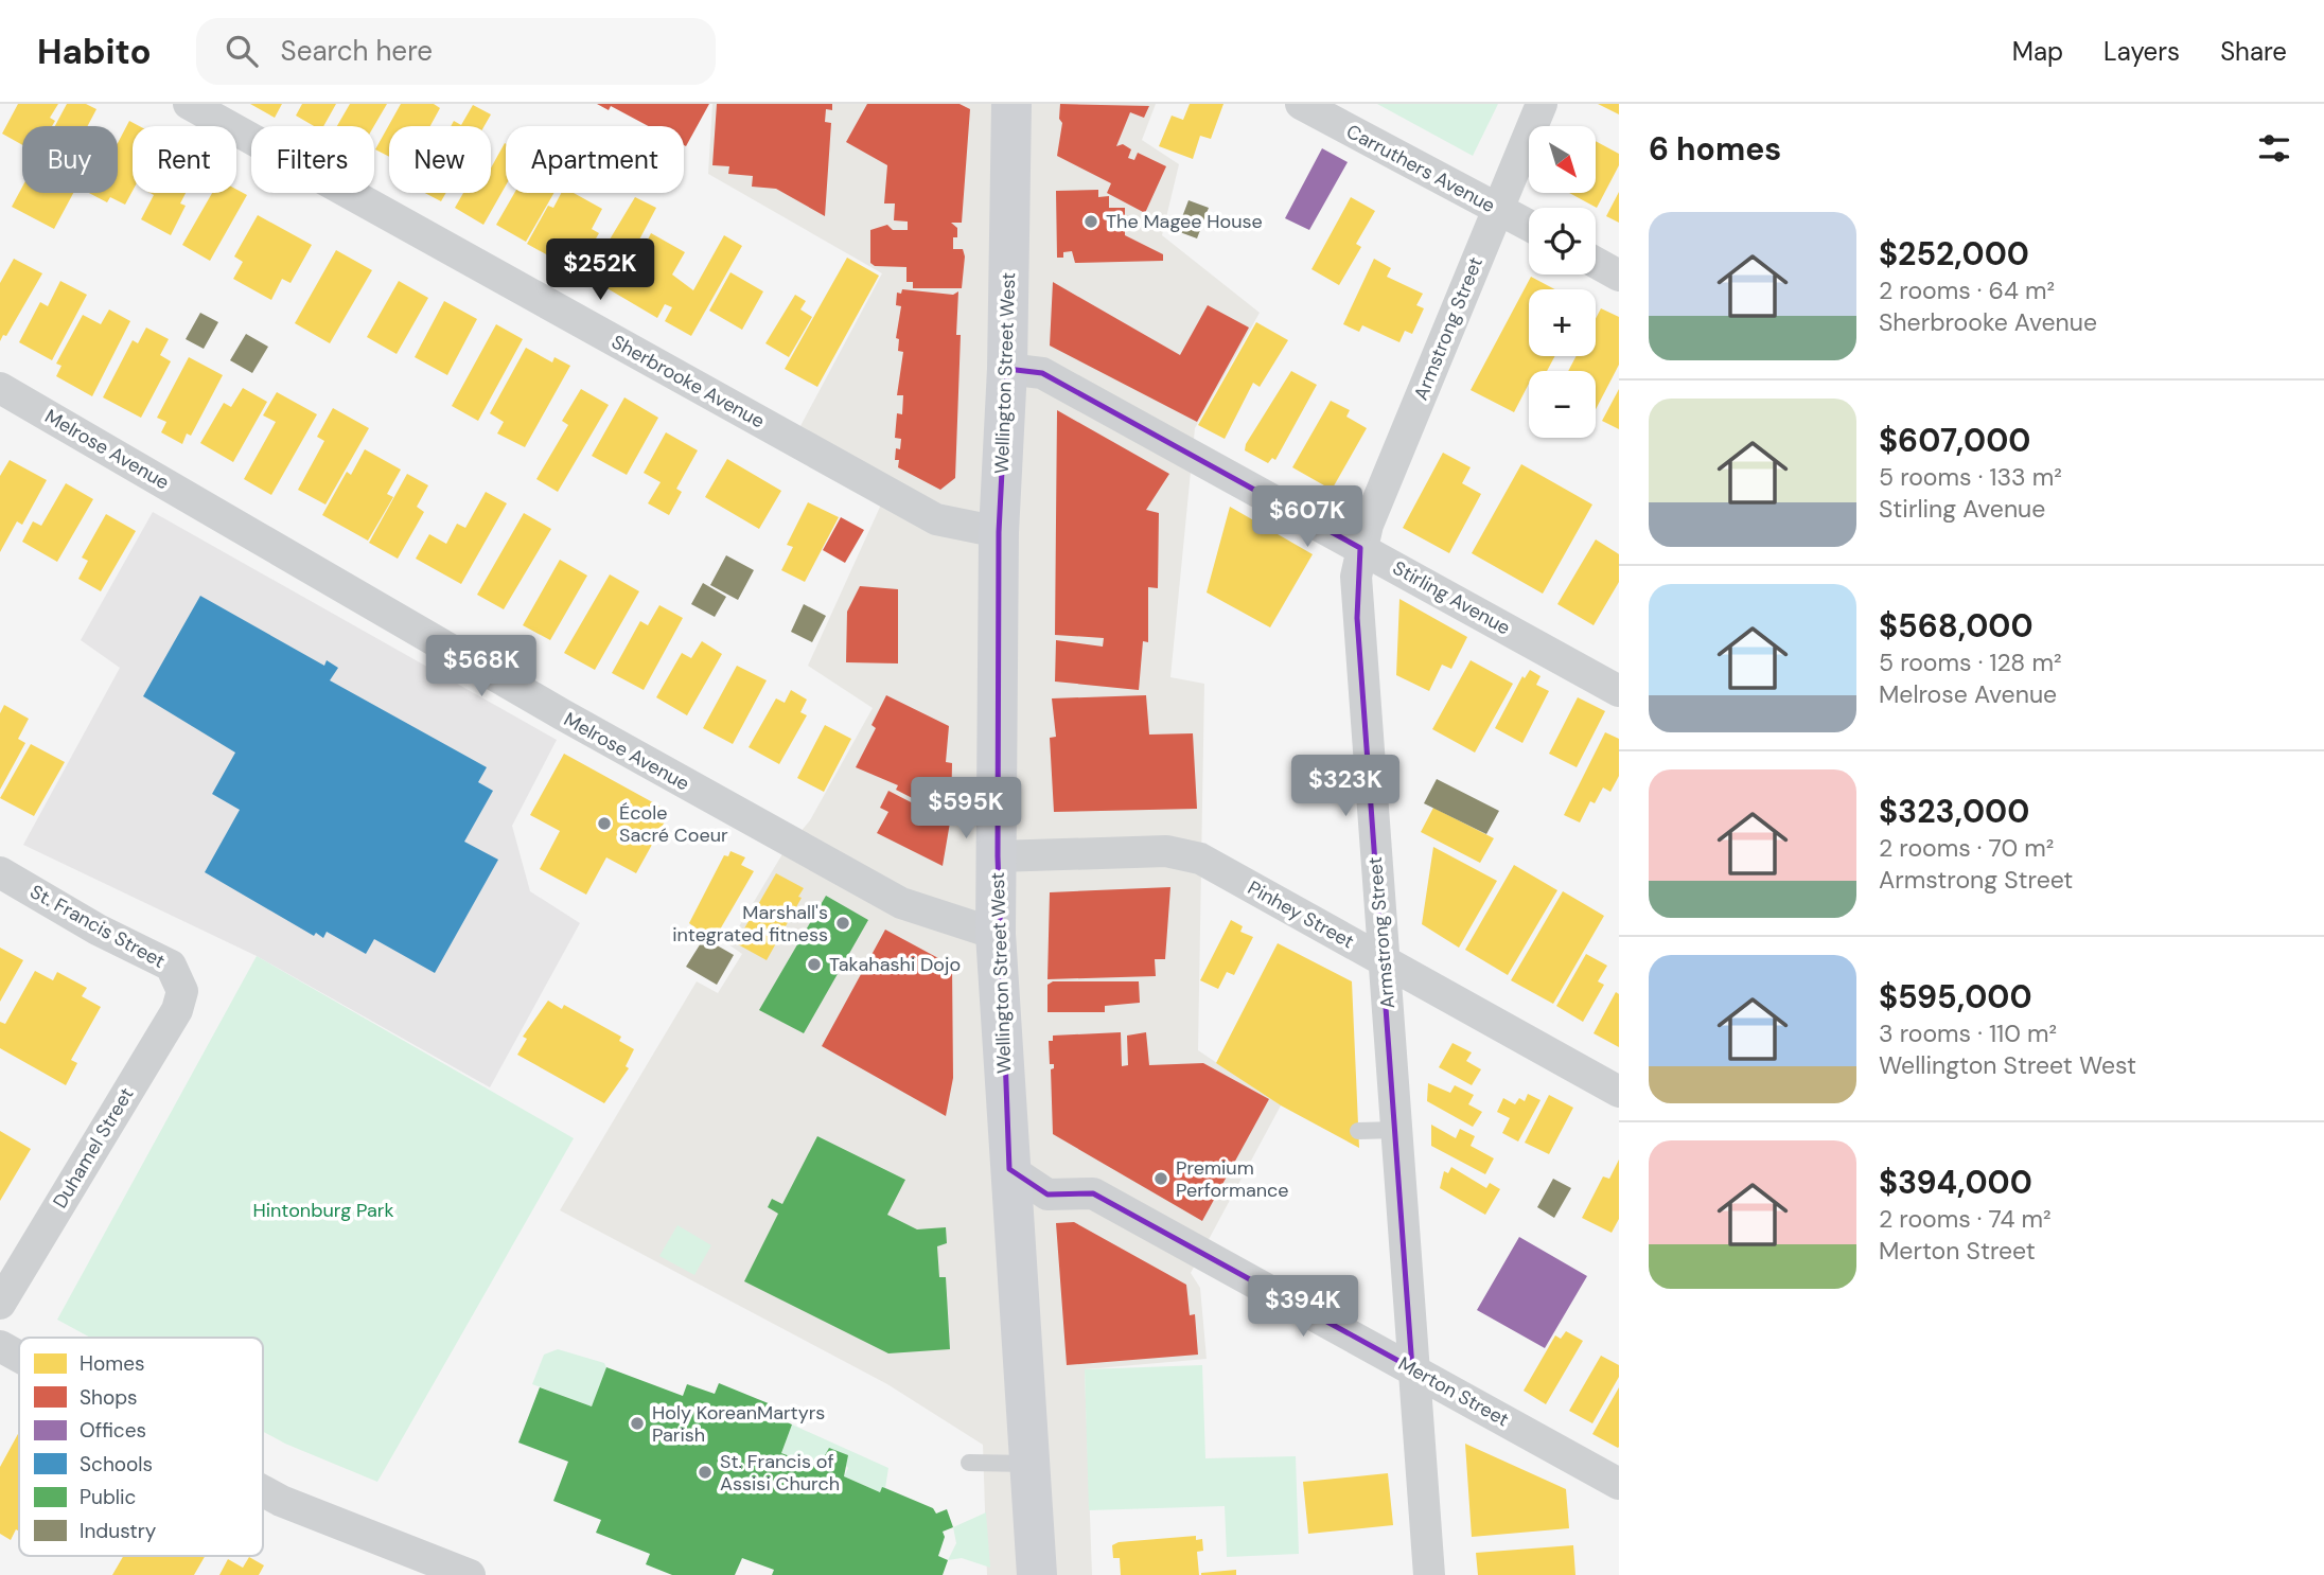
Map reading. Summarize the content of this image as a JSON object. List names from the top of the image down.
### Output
{
  "streets": {
    "main road": ["Wellington Street West"],
    "street": [
      "Carruthers Avenue",
      "Armstrong Street",
      "Sherbrooke Avenue",
      "Melrose Avenue",
      "Stirling Avenue",
      "Pinhey Street",
      "St. Francis Street",
      "Duhamel Street",
      "Merton Street"
    ]
  },
  "crossings": [
    ["Carruthers Avenue", "Armstrong Street"],
    ["Armstrong Street", "Stirling Avenue"],
    ["Armstrong Street", "Pinhey Street"],
    ["Armstrong Street", "Merton Street"],
    ["Wellington Street West", "Sherbrooke Avenue"],
    ["Wellington Street West", "Melrose Avenue"],
    ["Wellington Street West", "Stirling Avenue"],
    ["Wellington Street West", "Pinhey Street"],
    ["Wellington Street West", "Merton Street"],
    ["St. Francis Street", "Duhamel Street"]
  ],
  "parks": ["Hintonburg Park"],
  "places": [
    "The Magee House",
    "École Sacré Coeur",
    "Marshall's integrated fitness",
    "Takahashi Dojo",
    "Premium Performance",
    "Holy KoreanMartyrs Parish",
    "St. Francis of Assisi Church"
  ],
  "legend": [
    "Homes",
    "Shops",
    "Offices",
    "Schools",
    "Public",
    "Industry"
  ],
  "north": "bottom right",
  "page": {
    "header": "Habito",
    "search": "Search here",
    "nav": ["Map", "Layers", "Share"],
    "heading": "6 homes",
    "map_buttons": ["+", "−"],
    "chip": [
      "Buy",
      "Rent",
      "Filters",
      "New",
      "Apartment"
    ],
    "list": [
      {
        "name": "$252,000",
        "note": "2 rooms · 64 m² · Sherbrooke Avenue"
      },
      {
        "name": "$607,000",
        "note": "5 rooms · 133 m² · Stirling Avenue"
      },
      {
        "name": "$568,000",
        "note": "5 rooms · 128 m² · Melrose Avenue"
      },
      {
        "name": "$323,000",
        "note": "2 rooms · 70 m² · Armstrong Street"
      },
      {
        "name": "$595,000",
        "note": "3 rooms · 110 m² · Wellington Street West"
      },
      {
        "name": "$394,000",
        "note": "2 rooms · 74 m² · Merton Street"
      }
    ],
    "price": [
      "$252K",
      "$607K",
      "$568K",
      "$323K",
      "$595K",
      "$394K"
    ]
  }
}
